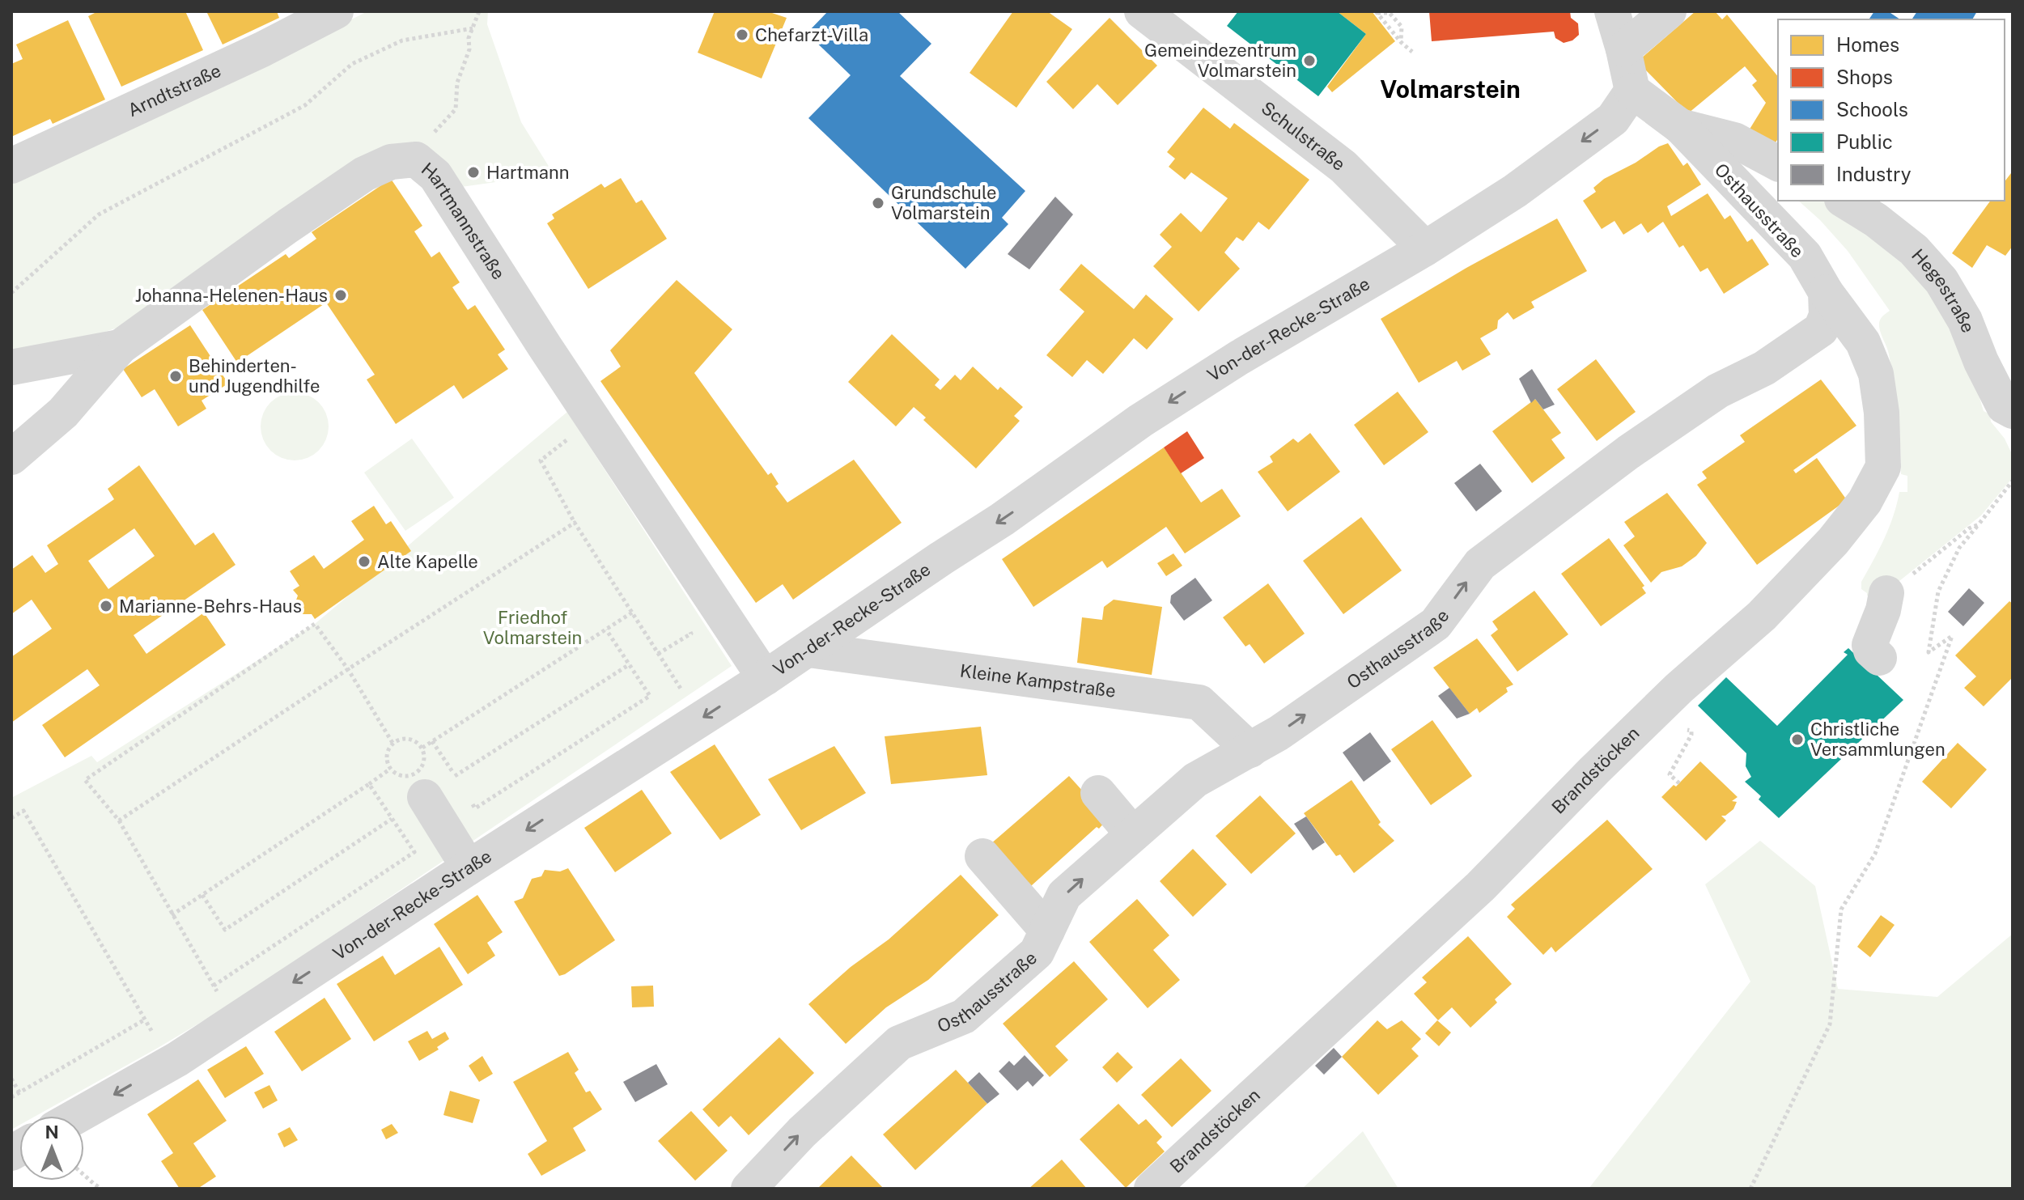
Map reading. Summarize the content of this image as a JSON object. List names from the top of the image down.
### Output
{
  "streets": {
    "street": [
      "Arndtstraße",
      "Schulstraße",
      "Osthausstraße",
      "Hartmannstraße",
      "Hegestraße",
      "Von-der-Recke-Straße",
      "Kleine Kampstraße",
      "Brandstöcken"
    ]
  },
  "crossings": [
    ["Schulstraße", "Von-der-Recke-Straße"],
    ["Osthausstraße", "Von-der-Recke-Straße"],
    ["Osthausstraße", "Kleine Kampstraße"],
    ["Osthausstraße", "Brandstöcken"],
    ["Hartmannstraße", "Von-der-Recke-Straße"],
    ["Von-der-Recke-Straße", "Kleine Kampstraße"]
  ],
  "one_way": ["Osthausstraße", "Von-der-Recke-Straße"],
  "districts": ["Volmarstein"],
  "parks": ["Friedhof Volmarstein"],
  "places": [
    "Chefarzt-Villa",
    "Gemeindezentrum Volmarstein",
    "Hartmann",
    "Grundschule Volmarstein",
    "Johanna-Helenen-Haus",
    "Behinderten- und Jugendhilfe",
    "Alte Kapelle",
    "Marianne-Behrs-Haus",
    "Christliche Versammlungen"
  ],
  "legend": [
    "Homes",
    "Shops",
    "Schools",
    "Public",
    "Industry"
  ],
  "north": "top"
}
